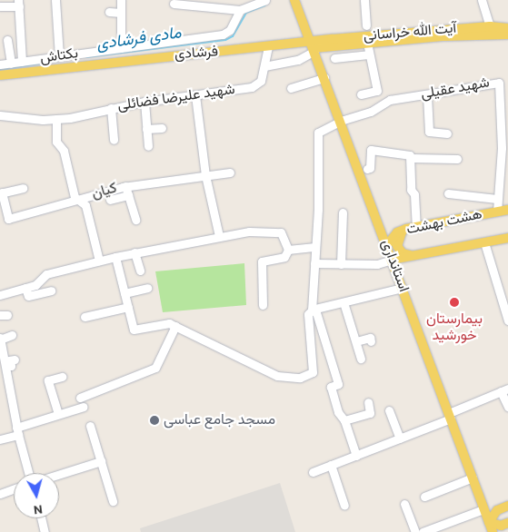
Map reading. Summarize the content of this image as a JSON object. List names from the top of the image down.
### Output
{
  "streets": {
    "main road": [
      "آیت الله خراسانی",
      "فرشادی",
      "هشت بهشت",
      "استانداری"
    ],
    "street": [
      "بکتاش",
      "شهید عقیلی",
      "شهید علیرضا فضائلی",
      "کیان"
    ]
  },
  "crossings": [
    ["آیت الله خراسانی", "فرشادی"],
    ["آیت الله خراسانی", "استانداری"],
    ["فرشادی", "شهید علیرضا فضائلی"],
    ["فرشادی", "استانداری"],
    ["شهید عقیلی", "هشت بهشت"],
    ["شهید عقیلی", "استانداری"],
    ["هشت بهشت", "استانداری"]
  ],
  "water": ["مادی فرشادی"],
  "places": ["بیمارستان خورشید", "مسجد جامع عباسی"],
  "north": "bottom"
}
